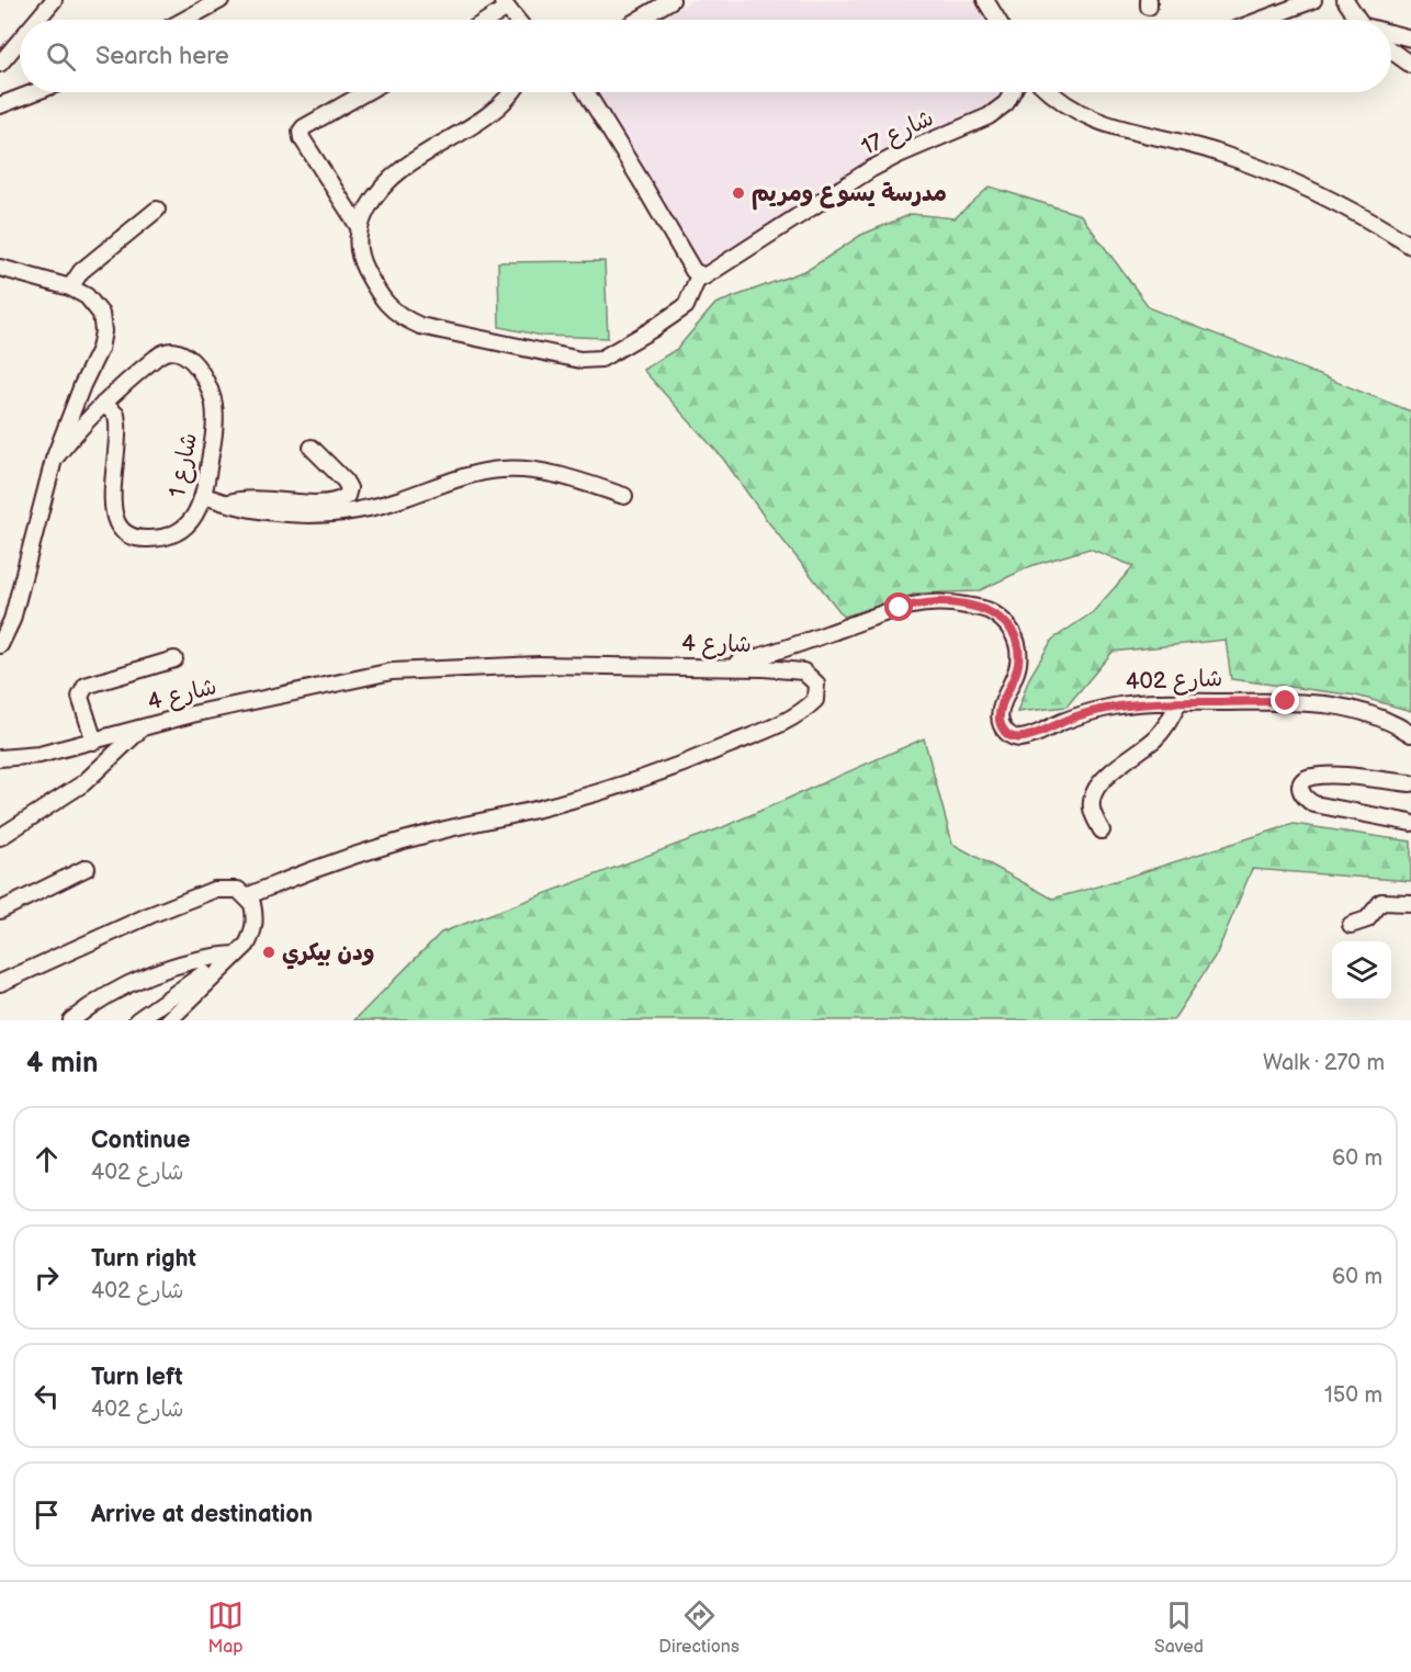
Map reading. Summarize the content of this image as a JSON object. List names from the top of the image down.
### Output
{
  "streets": {
    "street": [
      "شارع 17",
      "شارع 1",
      "شارع 4",
      "شارع 402"
    ]
  },
  "crossings": [
    ["شارع 4", "شارع 402"]
  ],
  "places": ["مدرسة يسوع ومريم", "ودن بيكري"],
  "page": {
    "search": "Search here",
    "heading": ["4 min", "Walk · 270 m"],
    "list": [
      ["Continue", "شارع 402", "60 m"],
      ["Turn right", "شارع 402", "60 m"],
      ["Turn left", "شارع 402", "150 m"],
      "Arrive at destination"
    ],
    "nav": ["Map", "Directions", "Saved"]
  }
}
